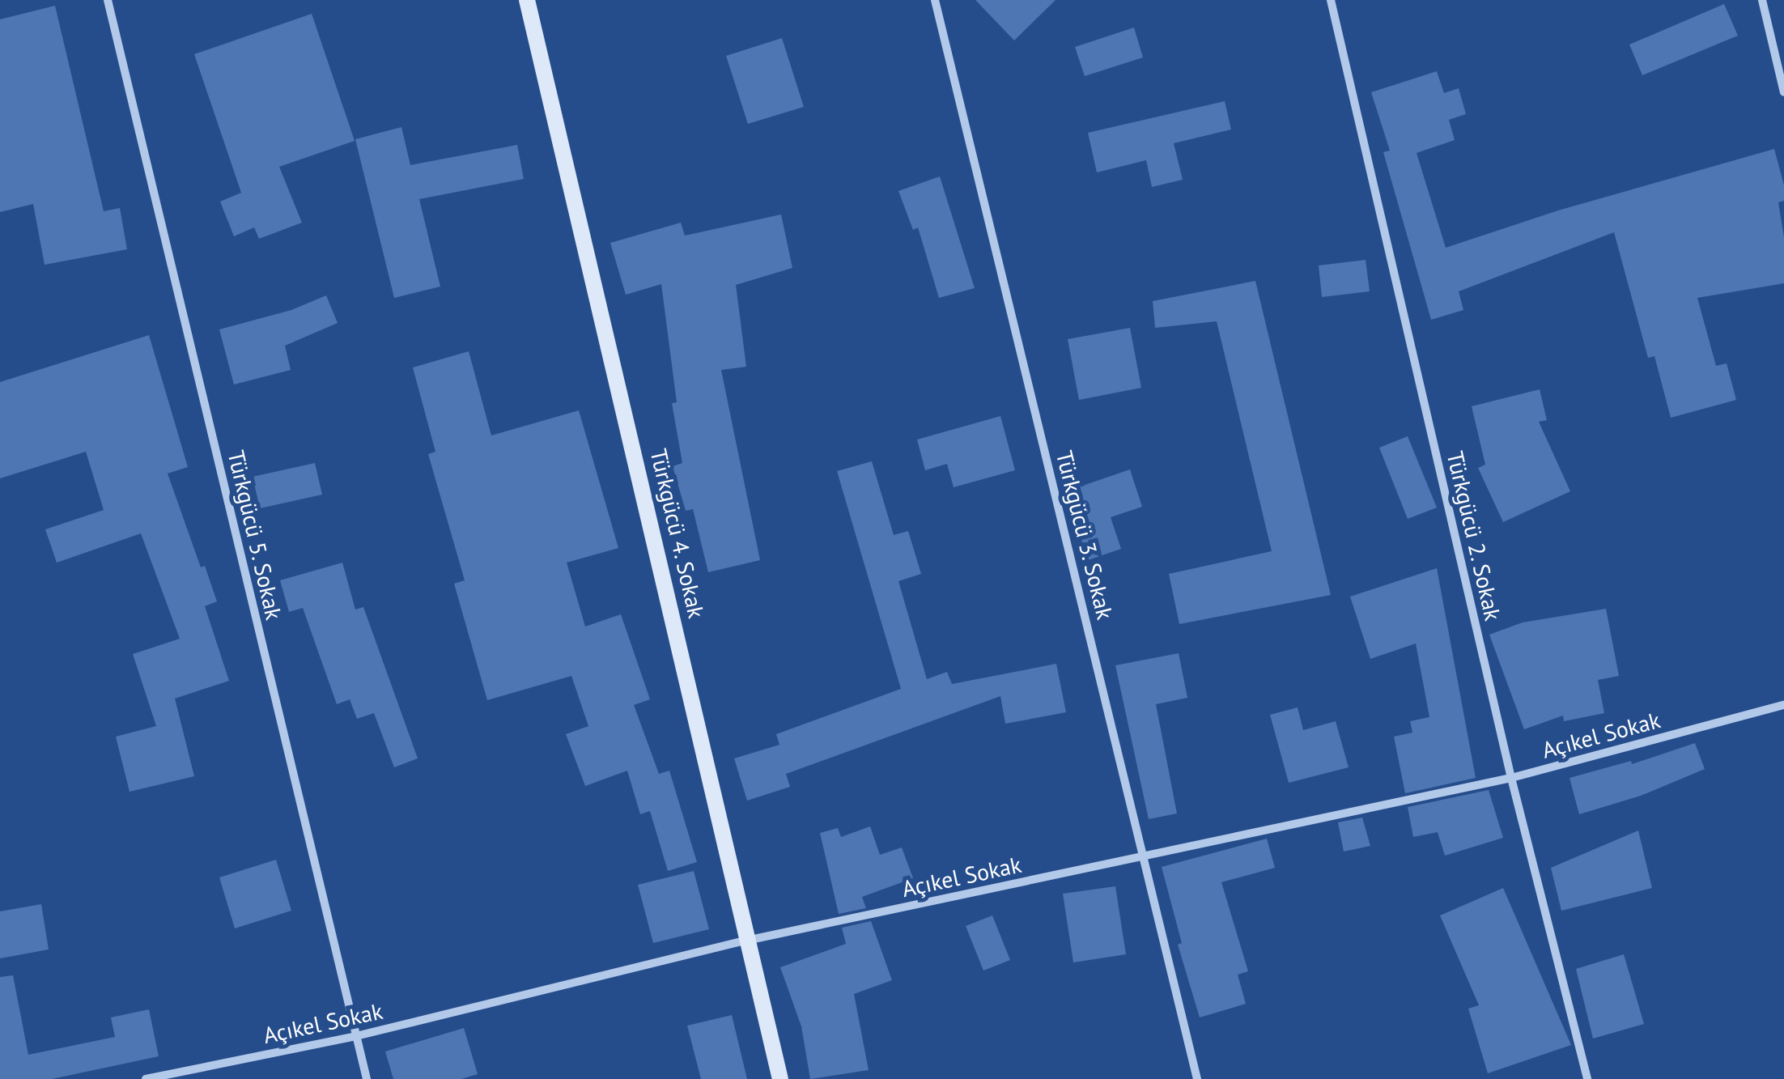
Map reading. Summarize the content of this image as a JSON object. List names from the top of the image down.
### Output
{
  "streets": {
    "main road": ["Türkgücü 4. Sokak"],
    "street": [
      "Türkgücü 5. Sokak",
      "Türkgücü 3. Sokak",
      "Türkgücü 2. Sokak",
      "Açıkel Sokak"
    ]
  },
  "crossings": [
    ["Türkgücü 4. Sokak", "Açıkel Sokak"],
    ["Türkgücü 5. Sokak", "Açıkel Sokak"],
    ["Türkgücü 3. Sokak", "Açıkel Sokak"],
    ["Türkgücü 2. Sokak", "Açıkel Sokak"]
  ]
}
